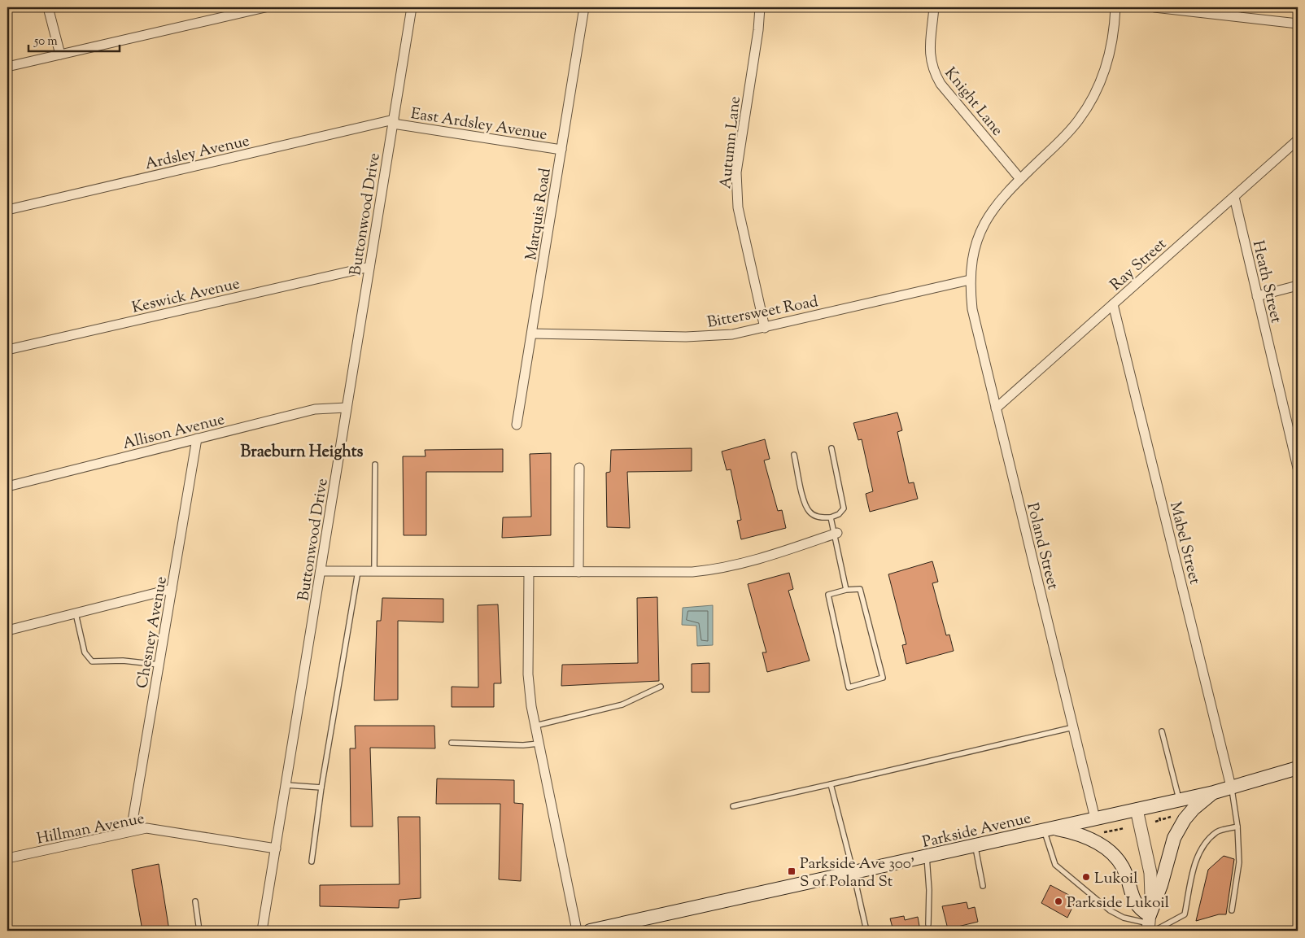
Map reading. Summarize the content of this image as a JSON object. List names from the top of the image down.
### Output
{
  "streets": {
    "main road": ["Parkside Avenue"],
    "street": [
      "Knight Lane",
      "East Ardsley Avenue",
      "Autumn Lane",
      "Ardsley Avenue",
      "Buttonwood Drive",
      "Marquis Road",
      "Ray Street",
      "Heath Street",
      "Keswick Avenue",
      "Bittersweet Road",
      "Allison Avenue",
      "Mabel Street",
      "Poland Street",
      "Chesney Avenue",
      "Hillman Avenue"
    ]
  },
  "crossings": [
    ["Knight Lane", "Poland Street"],
    ["East Ardsley Avenue", "Ardsley Avenue"],
    ["East Ardsley Avenue", "Buttonwood Drive"],
    ["East Ardsley Avenue", "Marquis Road"],
    ["Autumn Lane", "Bittersweet Road"],
    ["Ardsley Avenue", "Buttonwood Drive"],
    ["Buttonwood Drive", "Keswick Avenue"],
    ["Buttonwood Drive", "Allison Avenue"],
    ["Buttonwood Drive", "Hillman Avenue"],
    ["Marquis Road", "Bittersweet Road"],
    ["Ray Street", "Heath Street"],
    ["Ray Street", "Mabel Street"],
    ["Ray Street", "Poland Street"],
    ["Bittersweet Road", "Poland Street"],
    ["Allison Avenue", "Chesney Avenue"],
    ["Mabel Street", "Parkside Avenue"],
    ["Poland Street", "Parkside Avenue"],
    ["Chesney Avenue", "Hillman Avenue"]
  ],
  "districts": ["Braeburn Heights"],
  "places": {
    "transit": ["Parkside Ave 300' S of Poland St"],
    "other": ["Lukoil", "Parkside Lukoil"]
  },
  "scale_bar": "50 m"
}
